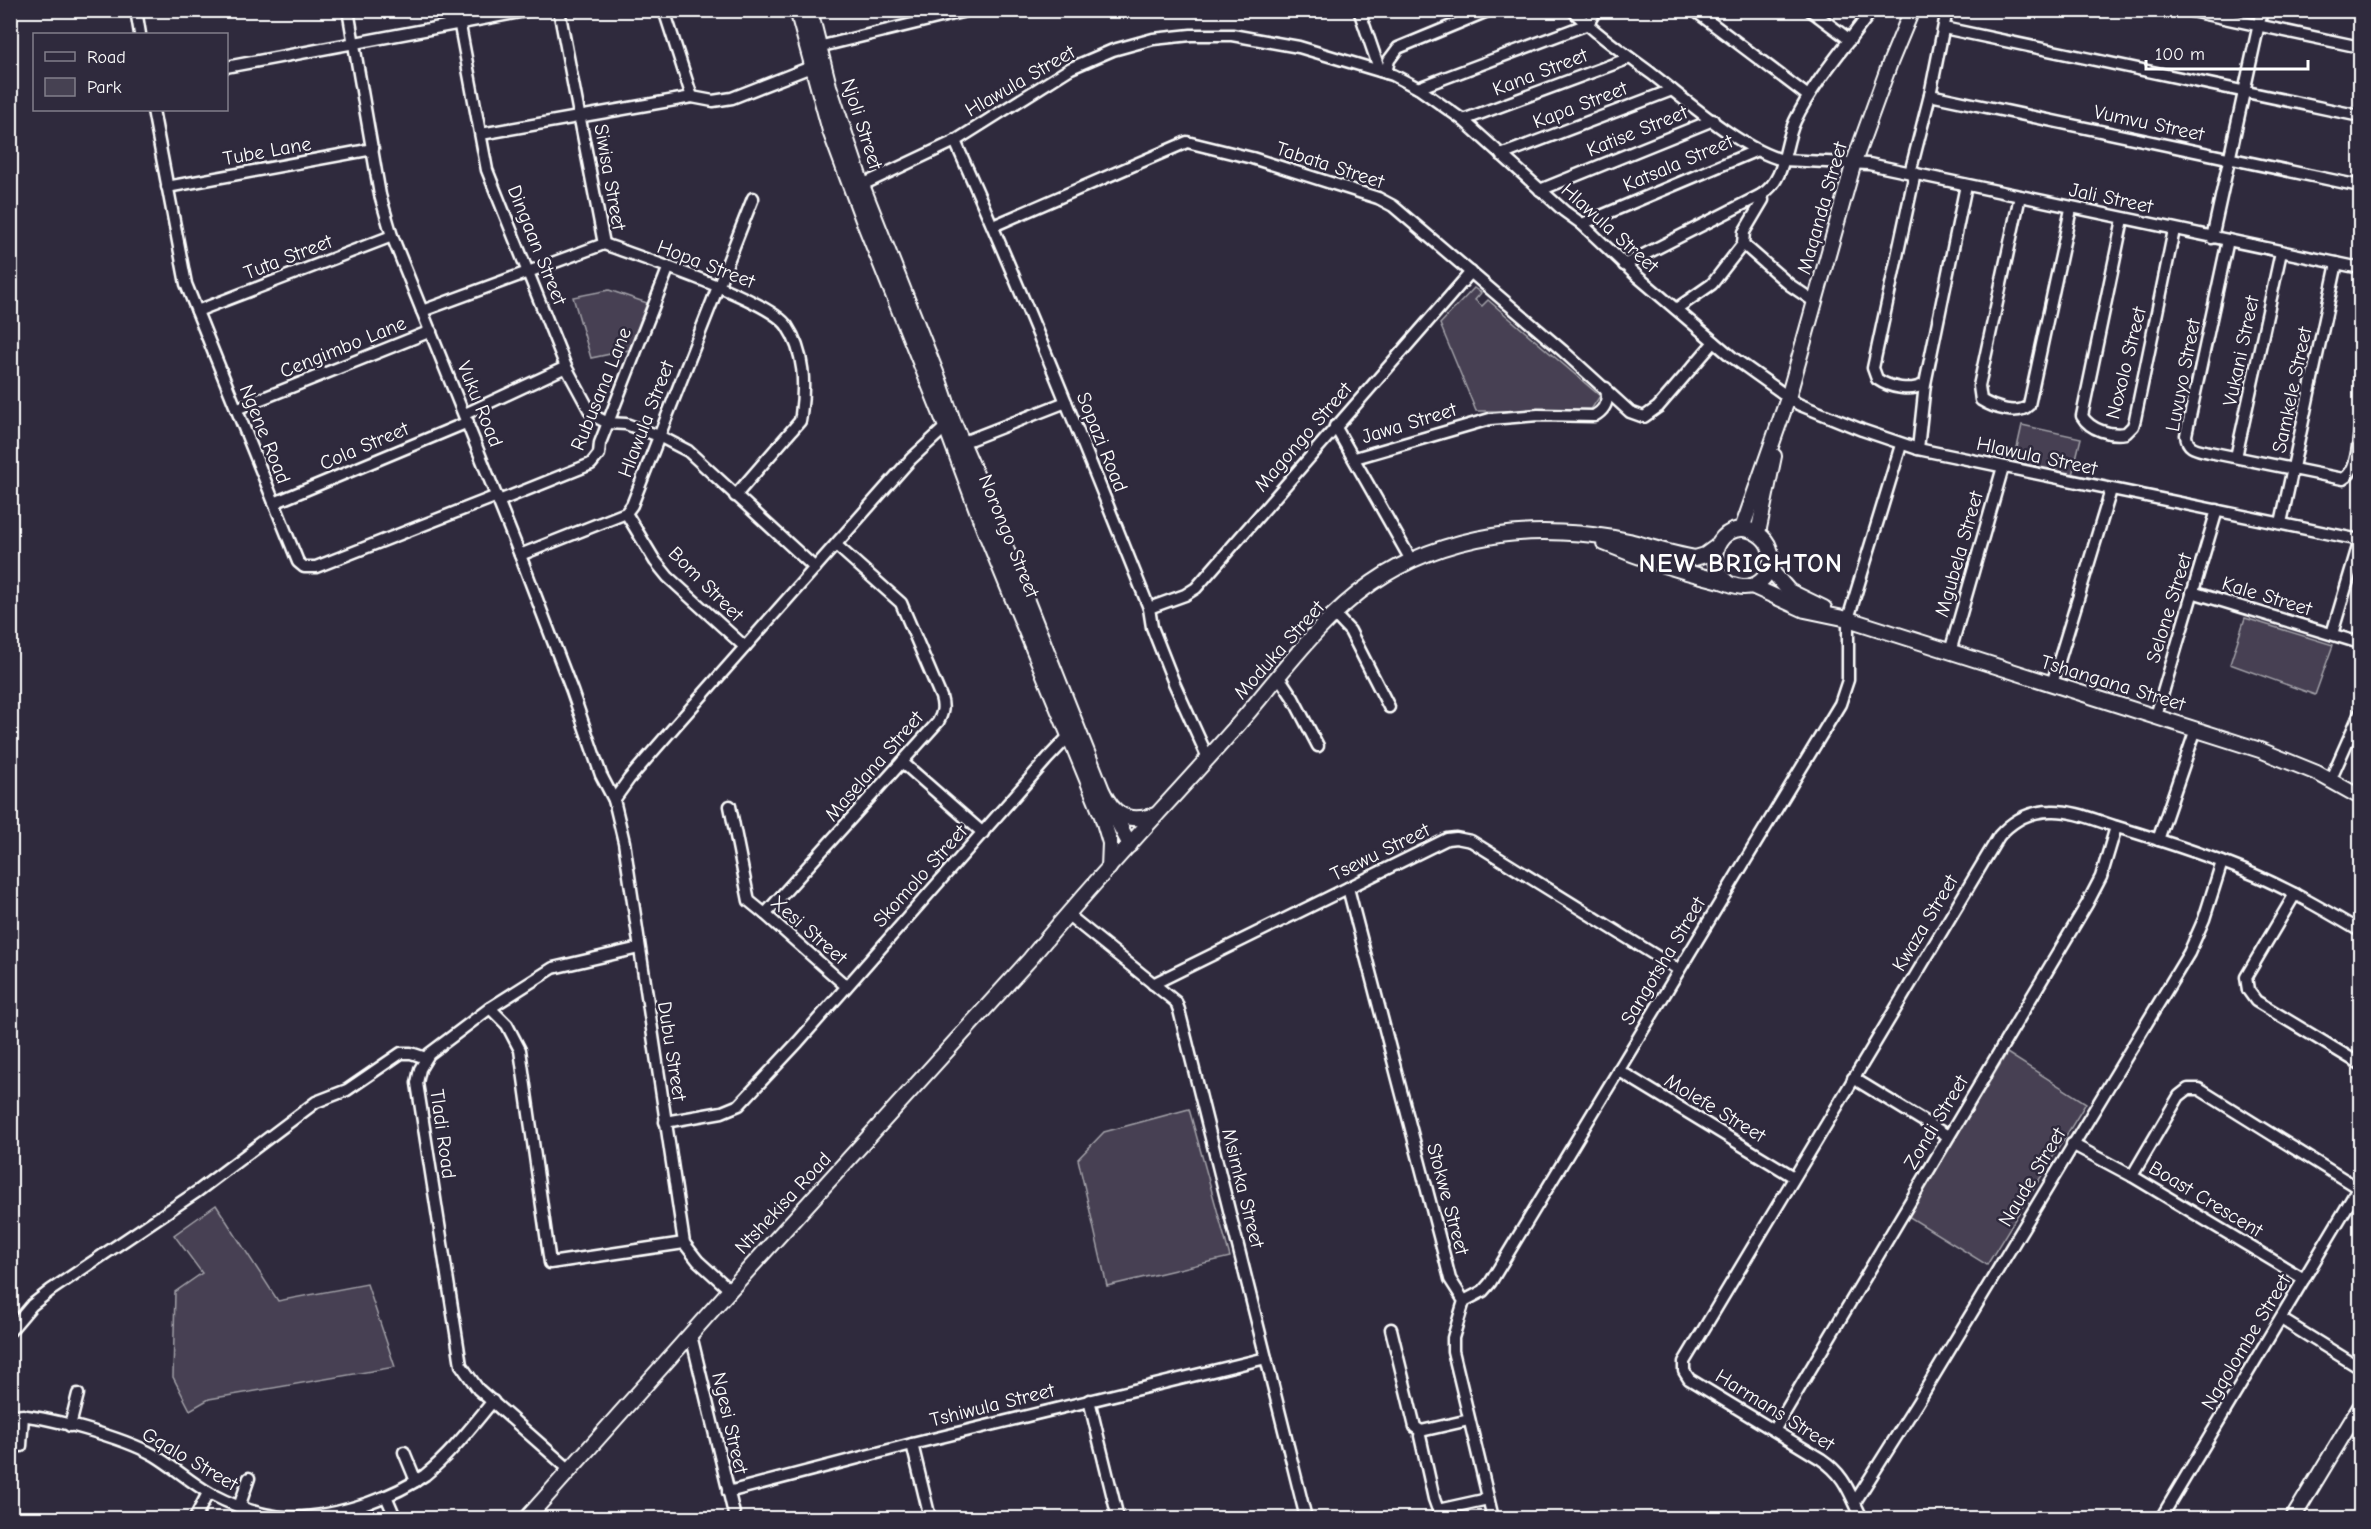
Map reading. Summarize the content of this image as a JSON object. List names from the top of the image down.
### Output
{
  "streets": {
    "street": [
      "Kana Street",
      "Hlawula Street",
      "Kapa Street",
      "Vumvu Street",
      "Njoli Street",
      "Katise Street",
      "Tube Lane",
      "Katsala Street",
      "Tabata Street",
      "Siwisa Street",
      "Jali Street",
      "Maqanda Street",
      "Dingaan Street",
      "Tuta Street",
      "Hopa Street",
      "Cengimbo Lane",
      "Vukani Street",
      "Noxolo Street",
      "Luvuyo Street",
      "Rubusana Lane",
      "Samkele Street",
      "Vuku Road",
      "Jawa Street",
      "Ngene Road",
      "Magongo Street",
      "Sopazi Road",
      "Cola Street",
      "Norongo Street",
      "Mgubela Street",
      "Bom Street",
      "Kale Street",
      "Selone Street",
      "Moduka Street",
      "Tshangana Street",
      "Maselana Street",
      "Tsewu Street",
      "Skomolo Street",
      "Kwaza Street",
      "Xesi Street",
      "Sangotsha Street",
      "Dubu Street",
      "Molefe Street",
      "Zondi Street",
      "Tladi Road",
      "Naude Street",
      "Msimka Street",
      "Stokwe Street",
      "Boast Crescent",
      "Ntshekisa Road",
      "Ngqolombe Street",
      "Tshiwula Street",
      "Harmans Street",
      "Ngesi Street",
      "Gqalo Street"
    ]
  },
  "crossings": [
    ["Kana Street", "Hlawula Street"],
    ["Kana Street", "Jali Street"],
    ["Hlawula Street", "Kapa Street"],
    ["Hlawula Street", "Njoli Street"],
    ["Hlawula Street", "Katise Street"],
    ["Hlawula Street", "Katsala Street"],
    ["Hlawula Street", "Tabata Street"],
    ["Hlawula Street", "Maqanda Street"],
    ["Hlawula Street", "Hopa Street"],
    ["Hlawula Street", "Samkele Street"],
    ["Hlawula Street", "Sopazi Road"],
    ["Hlawula Street", "Mgubela Street"],
    ["Hlawula Street", "Bom Street"],
    ["Hlawula Street", "Kale Street"],
    ["Hlawula Street", "Selone Street"],
    ["Hlawula Street", "Sangotsha Street"],
    ["Kapa Street", "Jali Street"],
    ["Njoli Street", "Norongo Street"],
    ["Katise Street", "Jali Street"],
    ["Tube Lane", "Vuku Road"],
    ["Tube Lane", "Ngene Road"],
    ["Katsala Street", "Jali Street"],
    ["Tabata Street", "Jawa Street"],
    ["Tabata Street", "Magongo Street"],
    ["Tabata Street", "Sopazi Road"],
    ["Siwisa Street", "Hopa Street"],
    ["Jali Street", "Maqanda Street"],
    ["Jali Street", "Vukani Street"],
    ["Jali Street", "Noxolo Street"],
    ["Jali Street", "Luvuyo Street"],
    ["Jali Street", "Samkele Street"],
    ["Maqanda Street", "Moduka Street"],
    ["Maqanda Street", "Tshangana Street"],
    ["Dingaan Street", "Rubusana Lane"],
    ["Dingaan Street", "Cola Street"],
    ["Tuta Street", "Vuku Road"],
    ["Tuta Street", "Ngene Road"],
    ["Hopa Street", "Rubusana Lane"],
    ["Cengimbo Lane", "Vuku Road"],
    ["Cengimbo Lane", "Ngene Road"],
    ["Vukani Street", "Luvuyo Street"],
    ["Luvuyo Street", "Samkele Street"],
    ["Rubusana Lane", "Vuku Road"],
    ["Rubusana Lane", "Ngene Road"],
    ["Vuku Road", "Ngene Road"],
    ["Vuku Road", "Cola Street"],
    ["Vuku Road", "Dubu Street"],
    ["Jawa Street", "Magongo Street"],
    ["Jawa Street", "Moduka Street"],
    ["Ngene Road", "Cola Street"],
    ["Magongo Street", "Sopazi Road"],
    ["Sopazi Road", "Moduka Street"],
    ["Norongo Street", "Moduka Street"],
    ["Norongo Street", "Skomolo Street"],
    ["Mgubela Street", "Tshangana Street"],
    ["Kale Street", "Selone Street"],
    ["Selone Street", "Tshangana Street"],
    ["Moduka Street", "Tshangana Street"],
    ["Moduka Street", "Msimka Street"],
    ["Moduka Street", "Ntshekisa Road"],
    ["Tshangana Street", "Sangotsha Street"],
    ["Maselana Street", "Xesi Street"],
    ["Tsewu Street", "Sangotsha Street"],
    ["Tsewu Street", "Msimka Street"],
    ["Tsewu Street", "Stokwe Street"],
    ["Skomolo Street", "Xesi Street"],
    ["Skomolo Street", "Dubu Street"],
    ["Kwaza Street", "Molefe Street"],
    ["Kwaza Street", "Zondi Street"],
    ["Kwaza Street", "Naude Street"],
    ["Kwaza Street", "Harmans Street"],
    ["Sangotsha Street", "Molefe Street"],
    ["Sangotsha Street", "Stokwe Street"],
    ["Zondi Street", "Harmans Street"],
    ["Tladi Road", "Ntshekisa Road"],
    ["Tladi Road", "Gqalo Street"],
    ["Naude Street", "Harmans Street"],
    ["Msimka Street", "Ntshekisa Road"],
    ["Msimka Street", "Tshiwula Street"],
    ["Boast Crescent", "Ngqolombe Street"],
    ["Ntshekisa Road", "Ngesi Street"],
    ["Tshiwula Street", "Ngesi Street"]
  ],
  "districts": ["NEW BRIGHTON"],
  "legend": ["Road", "Park"],
  "scale_bar": "100 m"
}
